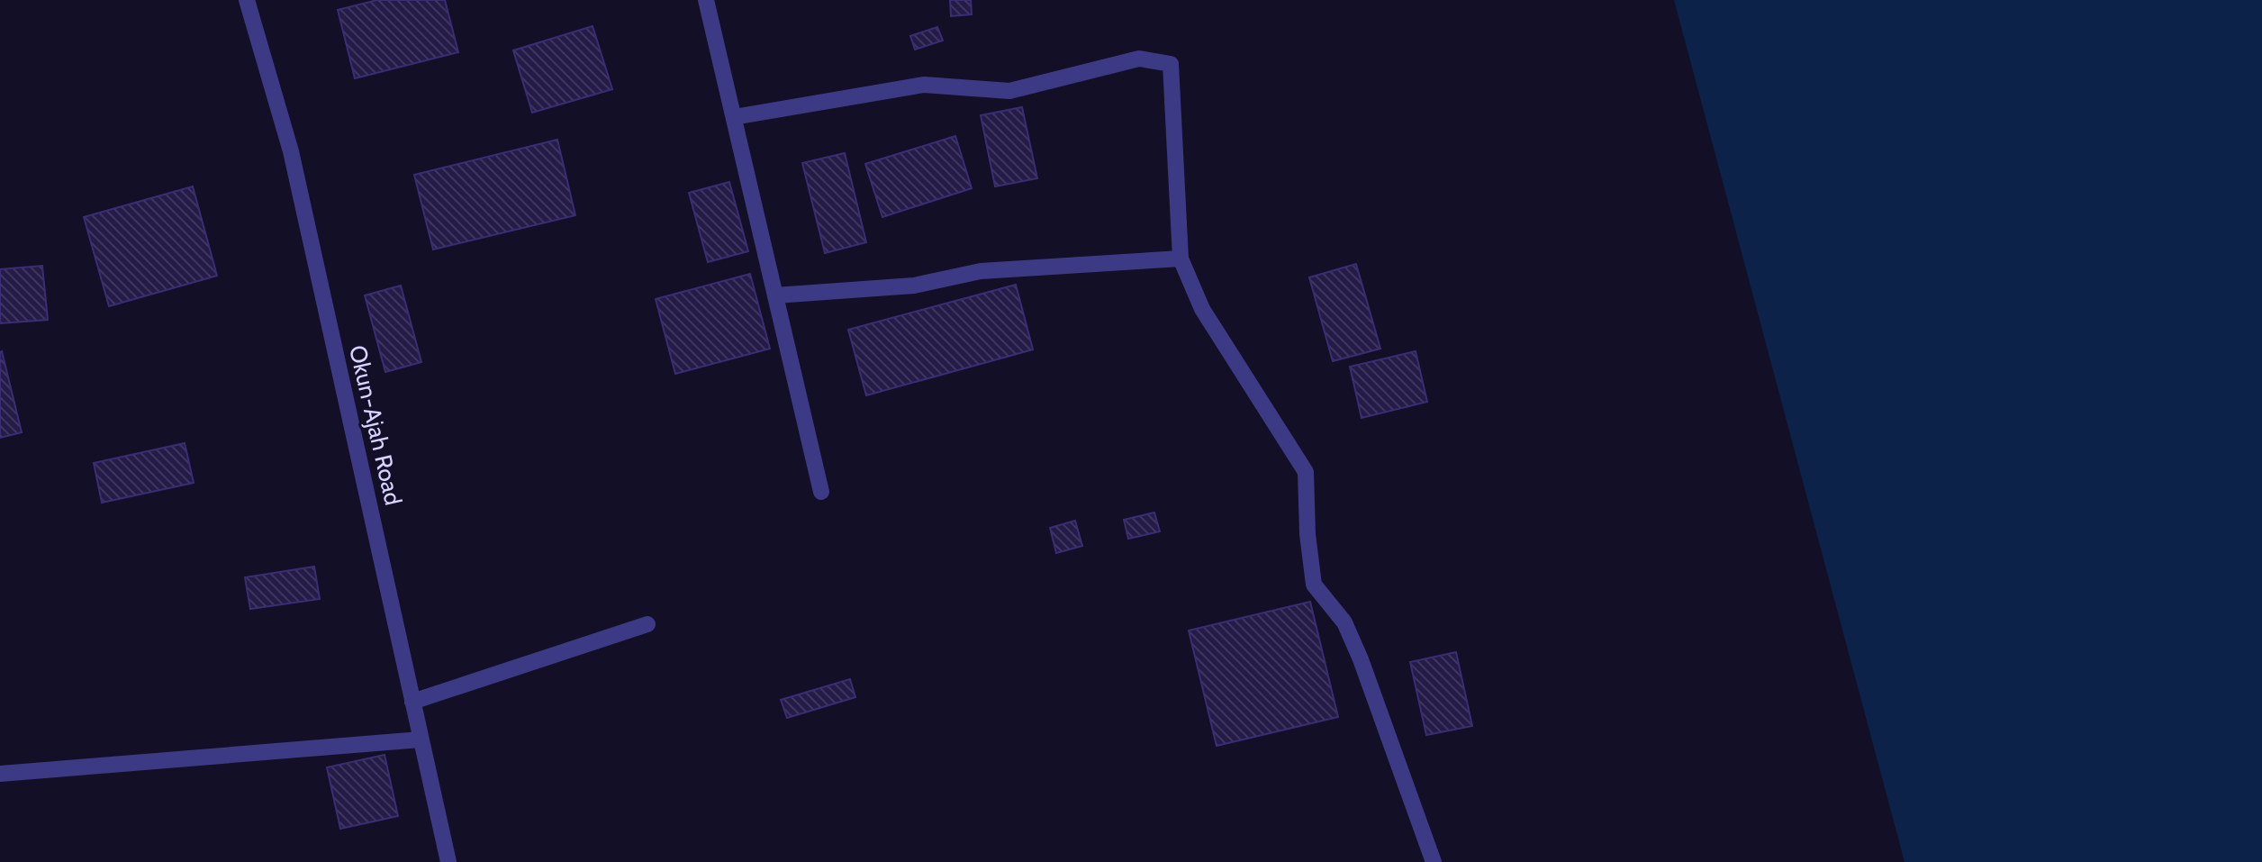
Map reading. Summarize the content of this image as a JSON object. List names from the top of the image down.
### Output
{
  "streets": {
    "street": ["Okun-Ajah Road"]
  }
}
